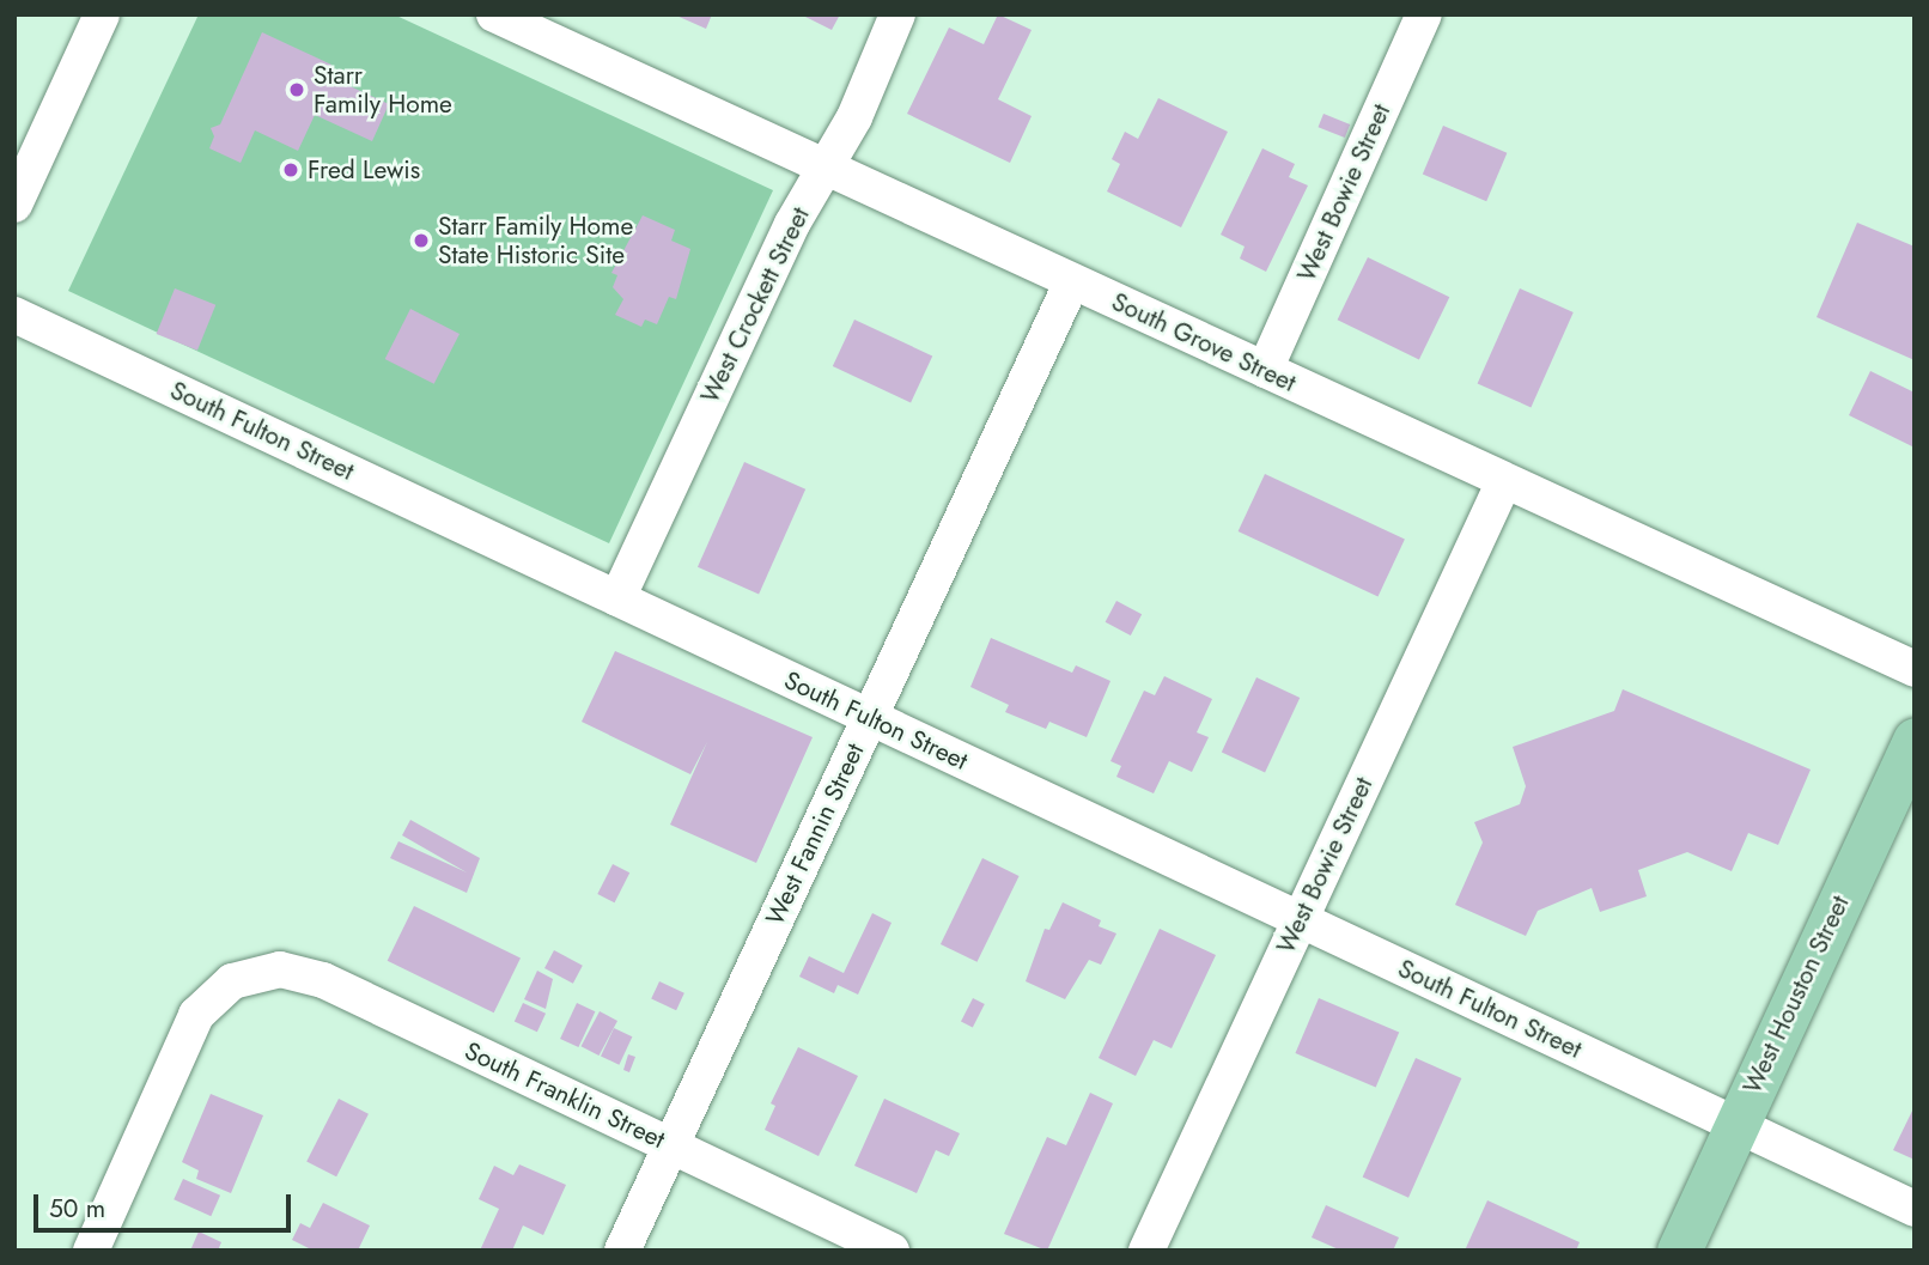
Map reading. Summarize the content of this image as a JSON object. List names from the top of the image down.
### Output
{
  "streets": {
    "main road": ["West Houston Street"],
    "street": [
      "West Bowie Street",
      "West Crockett Street",
      "South Grove Street",
      "South Fulton Street",
      "West Fannin Street",
      "South Franklin Street"
    ]
  },
  "crossings": [
    ["West Bowie Street", "South Grove Street"],
    ["West Bowie Street", "South Fulton Street"],
    ["West Crockett Street", "South Grove Street"],
    ["West Crockett Street", "South Fulton Street"],
    ["South Grove Street", "West Fannin Street"],
    ["South Fulton Street", "West Fannin Street"],
    ["South Fulton Street", "West Houston Street"],
    ["West Fannin Street", "South Franklin Street"]
  ],
  "places": ["Starr Family Home", "Fred Lewis", "Starr Family Home State Historic Site"],
  "scale_bar": "50 m"
}
